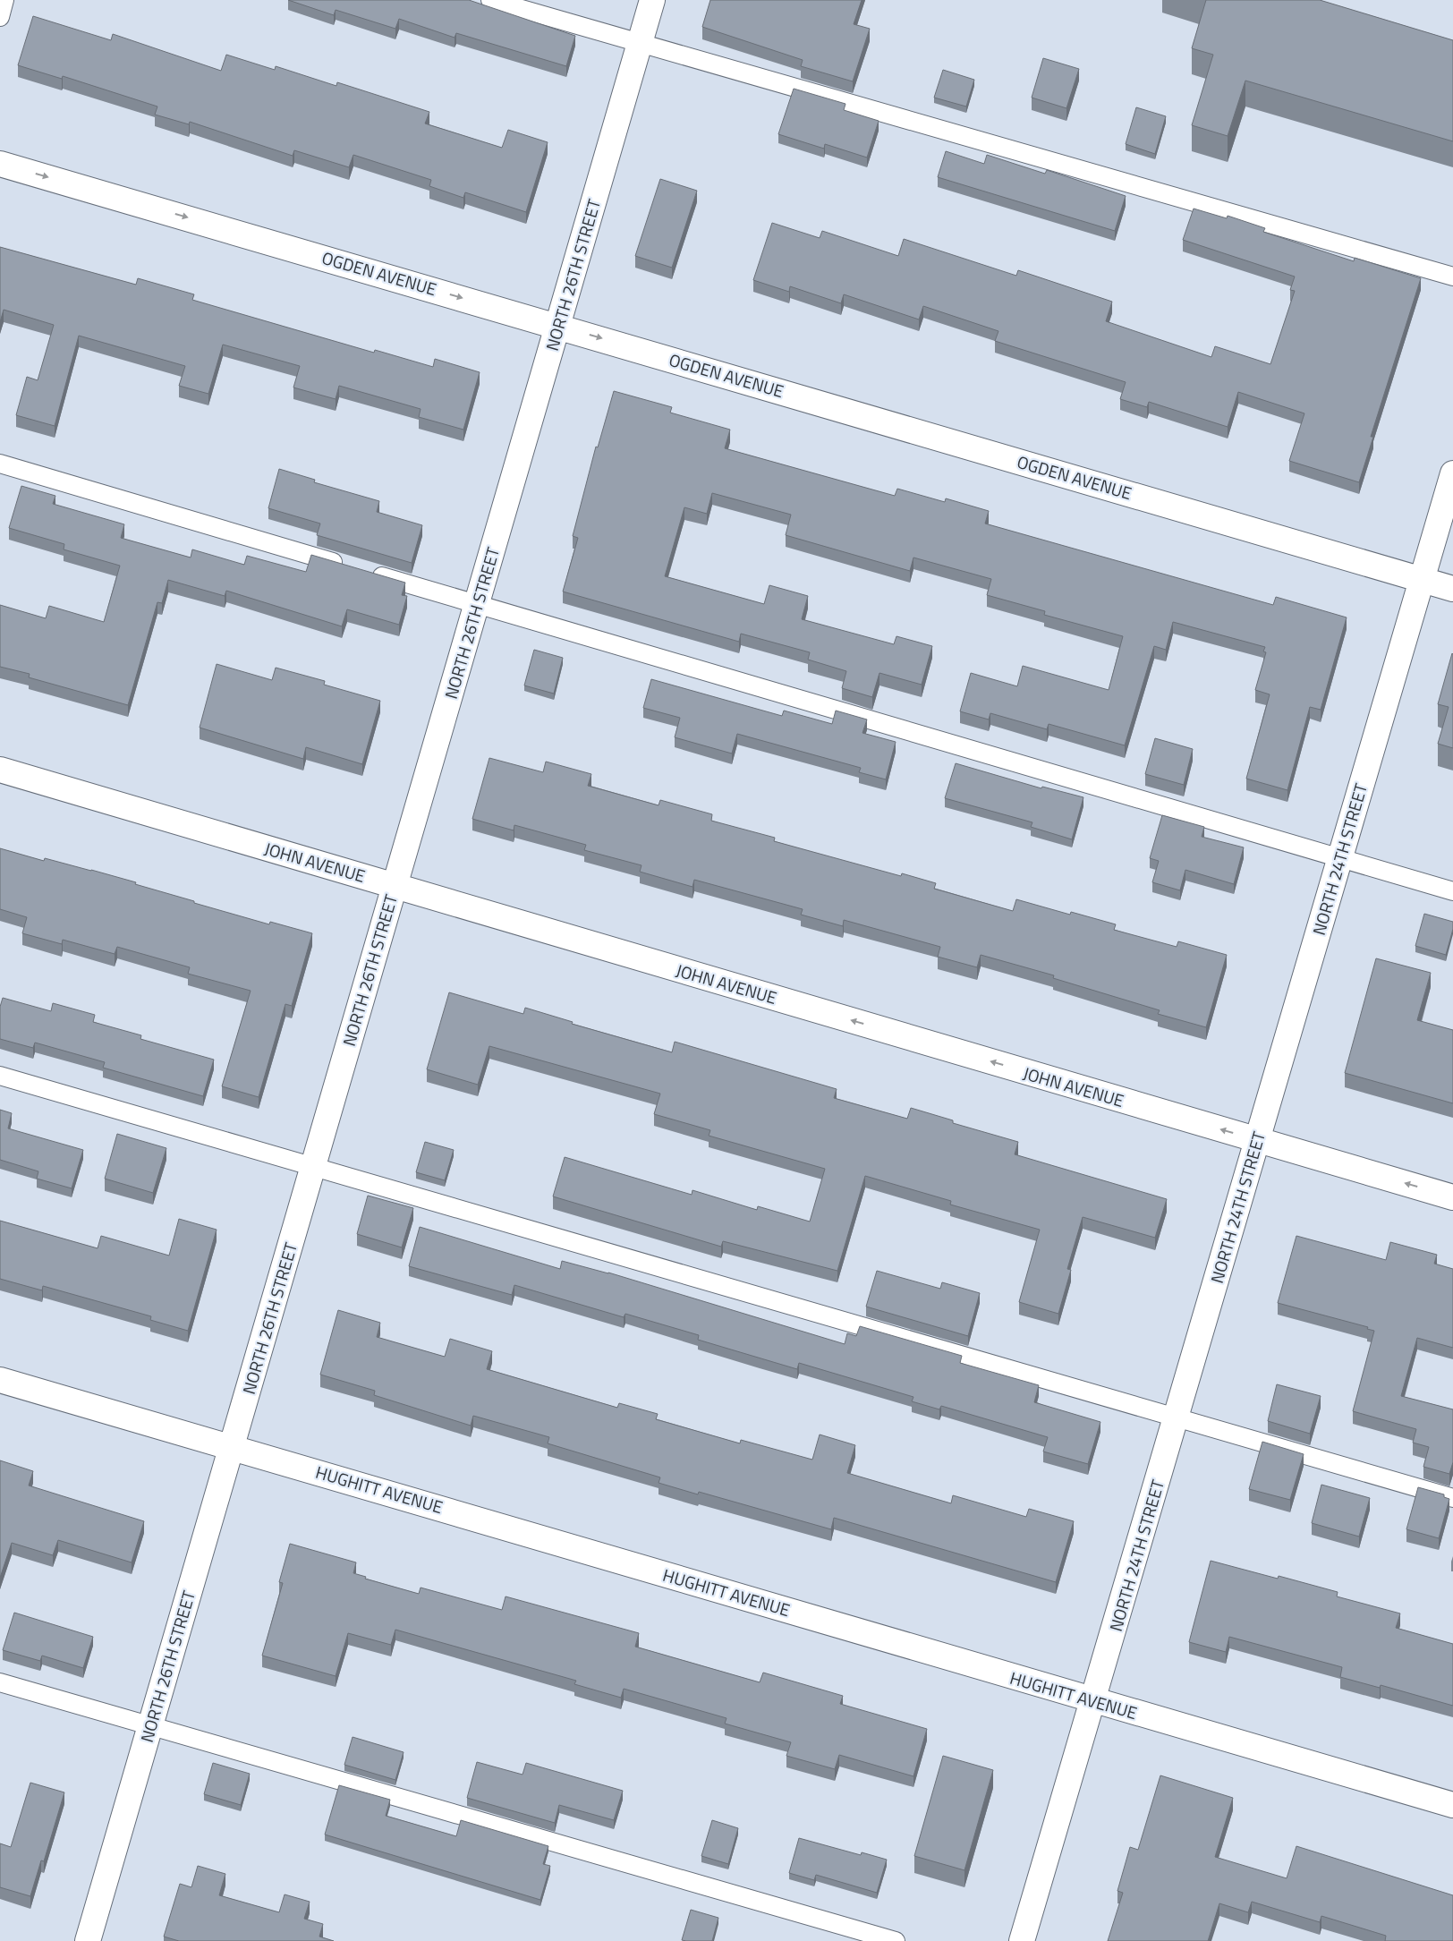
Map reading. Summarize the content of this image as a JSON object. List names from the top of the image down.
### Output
{
  "streets": {
    "street": [
      "OGDEN AVENUE",
      "NORTH 26TH STREET",
      "NORTH 24TH STREET",
      "JOHN AVENUE",
      "HUGHITT AVENUE"
    ]
  },
  "crossings": [
    ["OGDEN AVENUE", "NORTH 26TH STREET"],
    ["OGDEN AVENUE", "NORTH 24TH STREET"],
    ["NORTH 26TH STREET", "JOHN AVENUE"],
    ["NORTH 26TH STREET", "HUGHITT AVENUE"],
    ["NORTH 24TH STREET", "JOHN AVENUE"],
    ["NORTH 24TH STREET", "HUGHITT AVENUE"]
  ],
  "one_way": ["OGDEN AVENUE", "JOHN AVENUE"]
}
